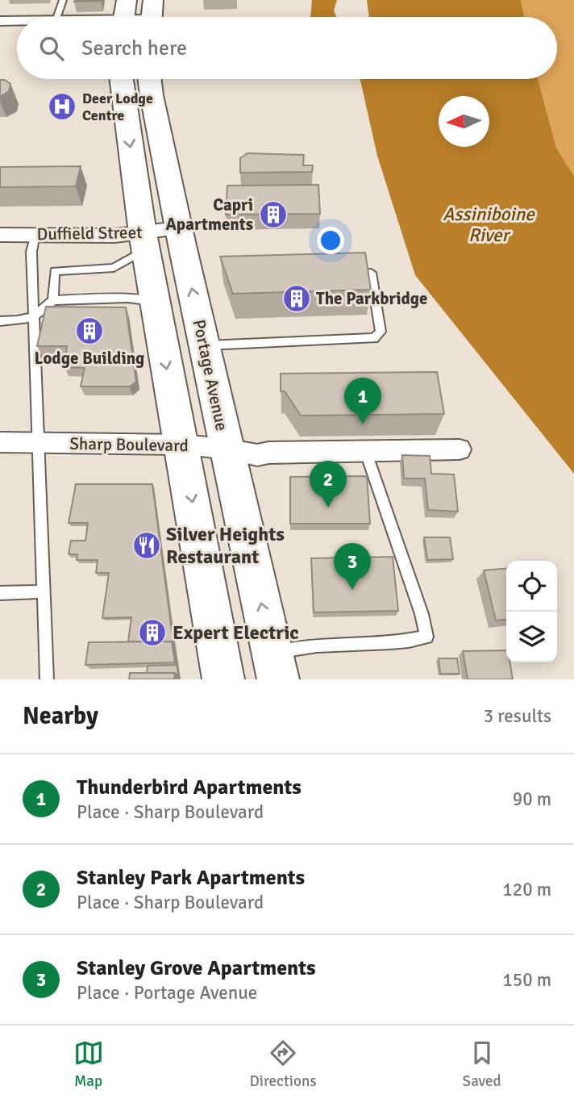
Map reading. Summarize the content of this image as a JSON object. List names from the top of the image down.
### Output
{
  "streets": {
    "highway": ["Portage Avenue"],
    "street": ["Duffield Street", "Sharp Boulevard"]
  },
  "crossings": [
    ["Duffield Street", "Portage Avenue"],
    ["Portage Avenue", "Sharp Boulevard"]
  ],
  "water": ["Assiniboine River"],
  "places": {
    "hospital": ["Deer Lodge Centre"],
    "building": [
      "Capri Apartments",
      "The Parkbridge",
      "Lodge Building",
      "Expert Electric"
    ],
    "restaurant": ["Silver Heights Restaurant"]
  },
  "north": "left",
  "page": {
    "search": "Search here",
    "pins": ["1", "2", "3"],
    "heading": ["Nearby", "3 results"],
    "list": [
      {
        "mark": "1",
        "name": "Thunderbird Apartments",
        "note": "Place · Sharp Boulevard",
        "value": "90 m"
      },
      {
        "mark": "2",
        "name": "Stanley Park Apartments",
        "note": "Place · Sharp Boulevard",
        "value": "120 m"
      },
      {
        "mark": "3",
        "name": "Stanley Grove Apartments",
        "note": "Place · Portage Avenue",
        "value": "150 m"
      }
    ],
    "nav": ["Map", "Directions", "Saved"]
  }
}
